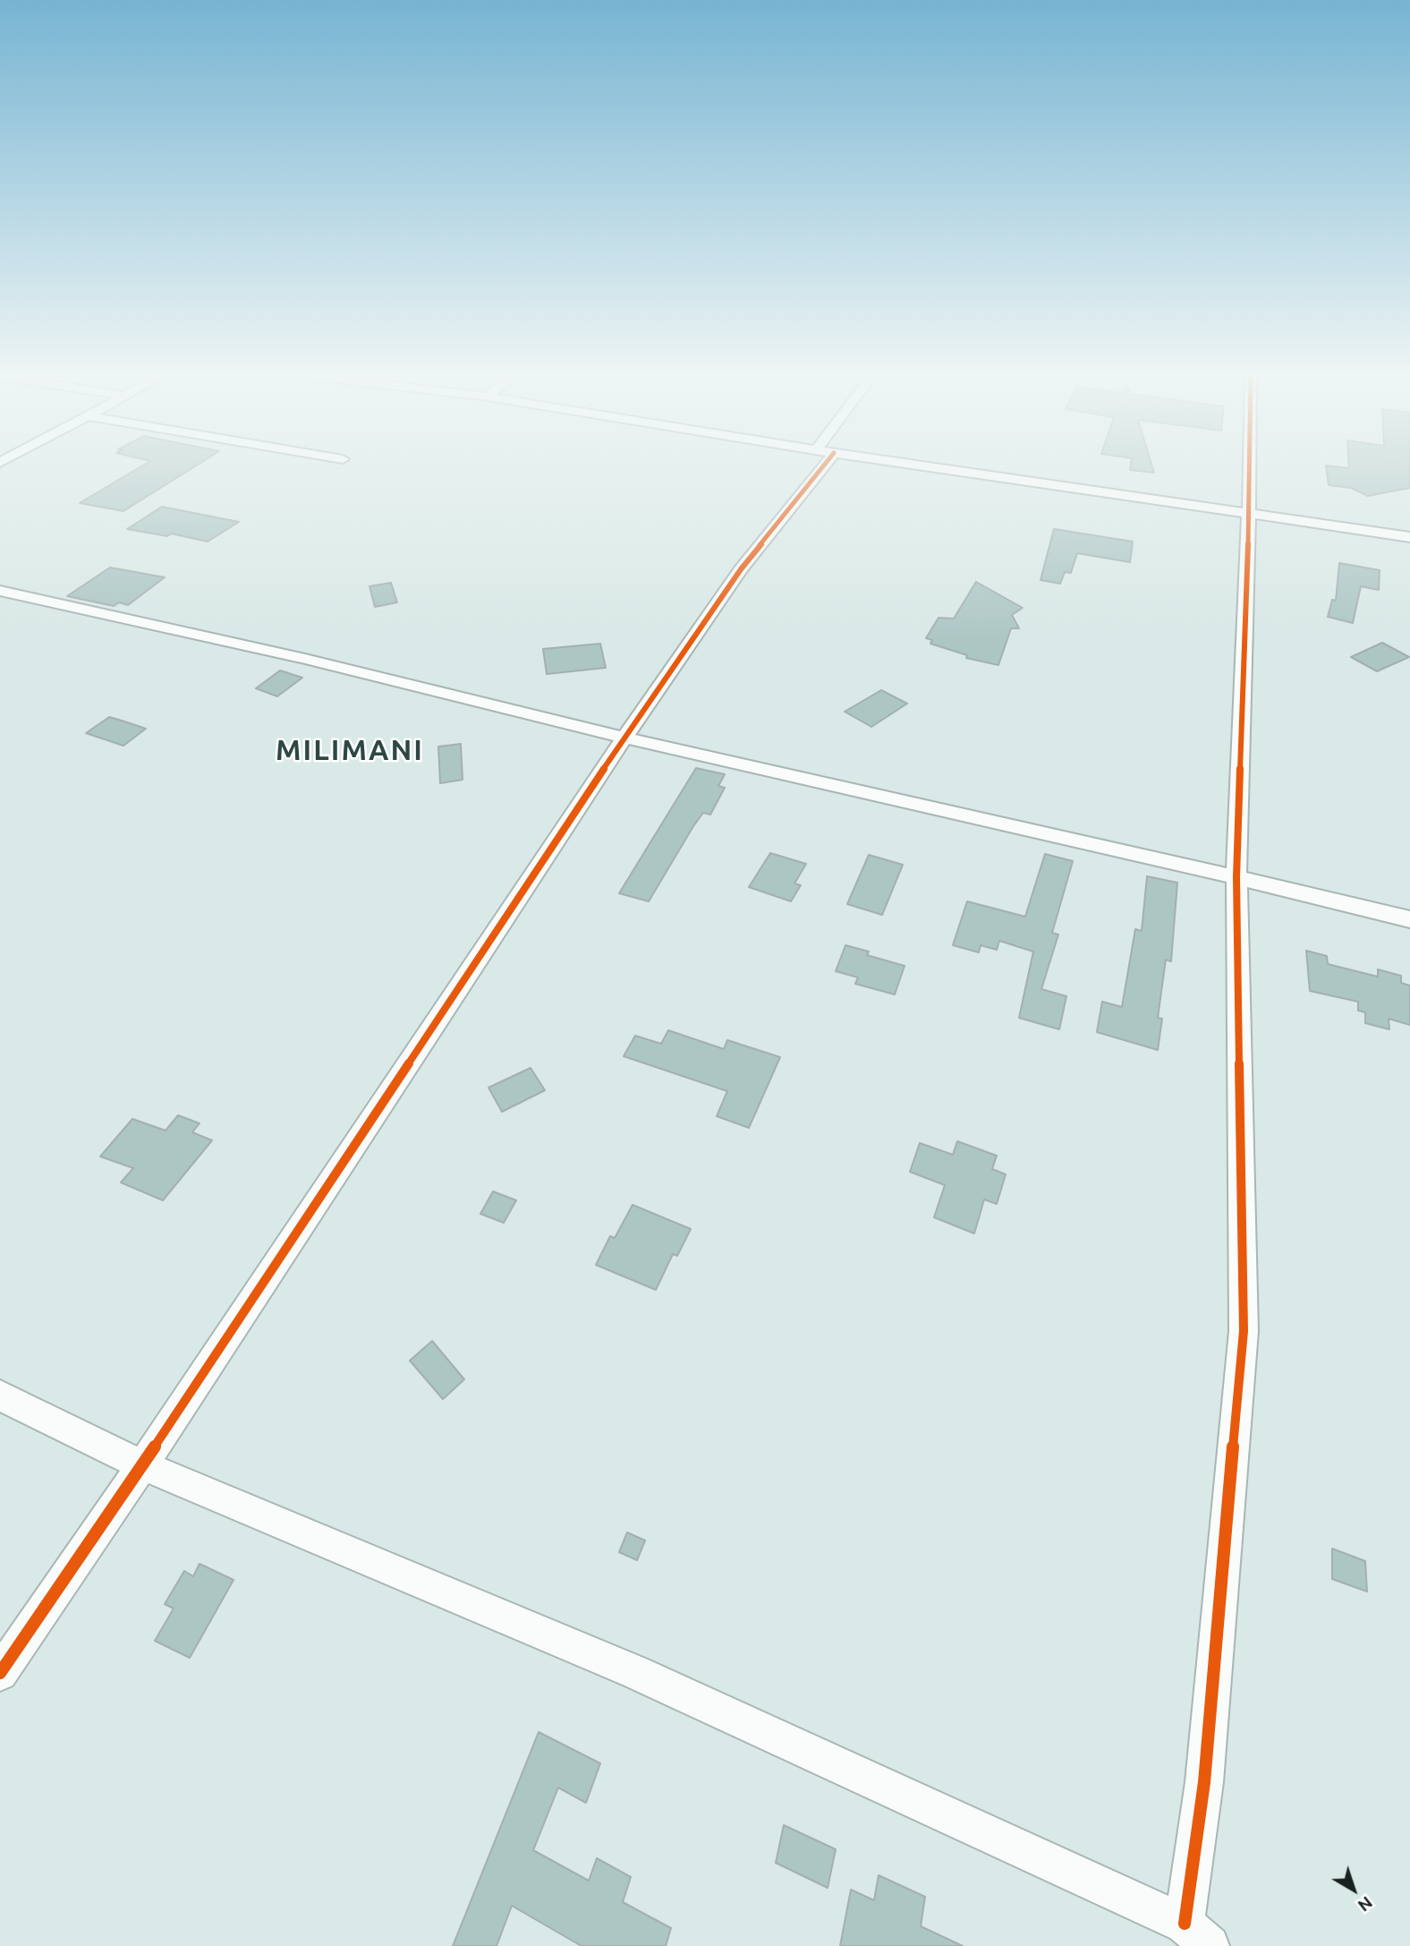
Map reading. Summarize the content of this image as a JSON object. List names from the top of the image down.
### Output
{
  "districts": ["MILIMANI"],
  "north": "bottom right"
}
